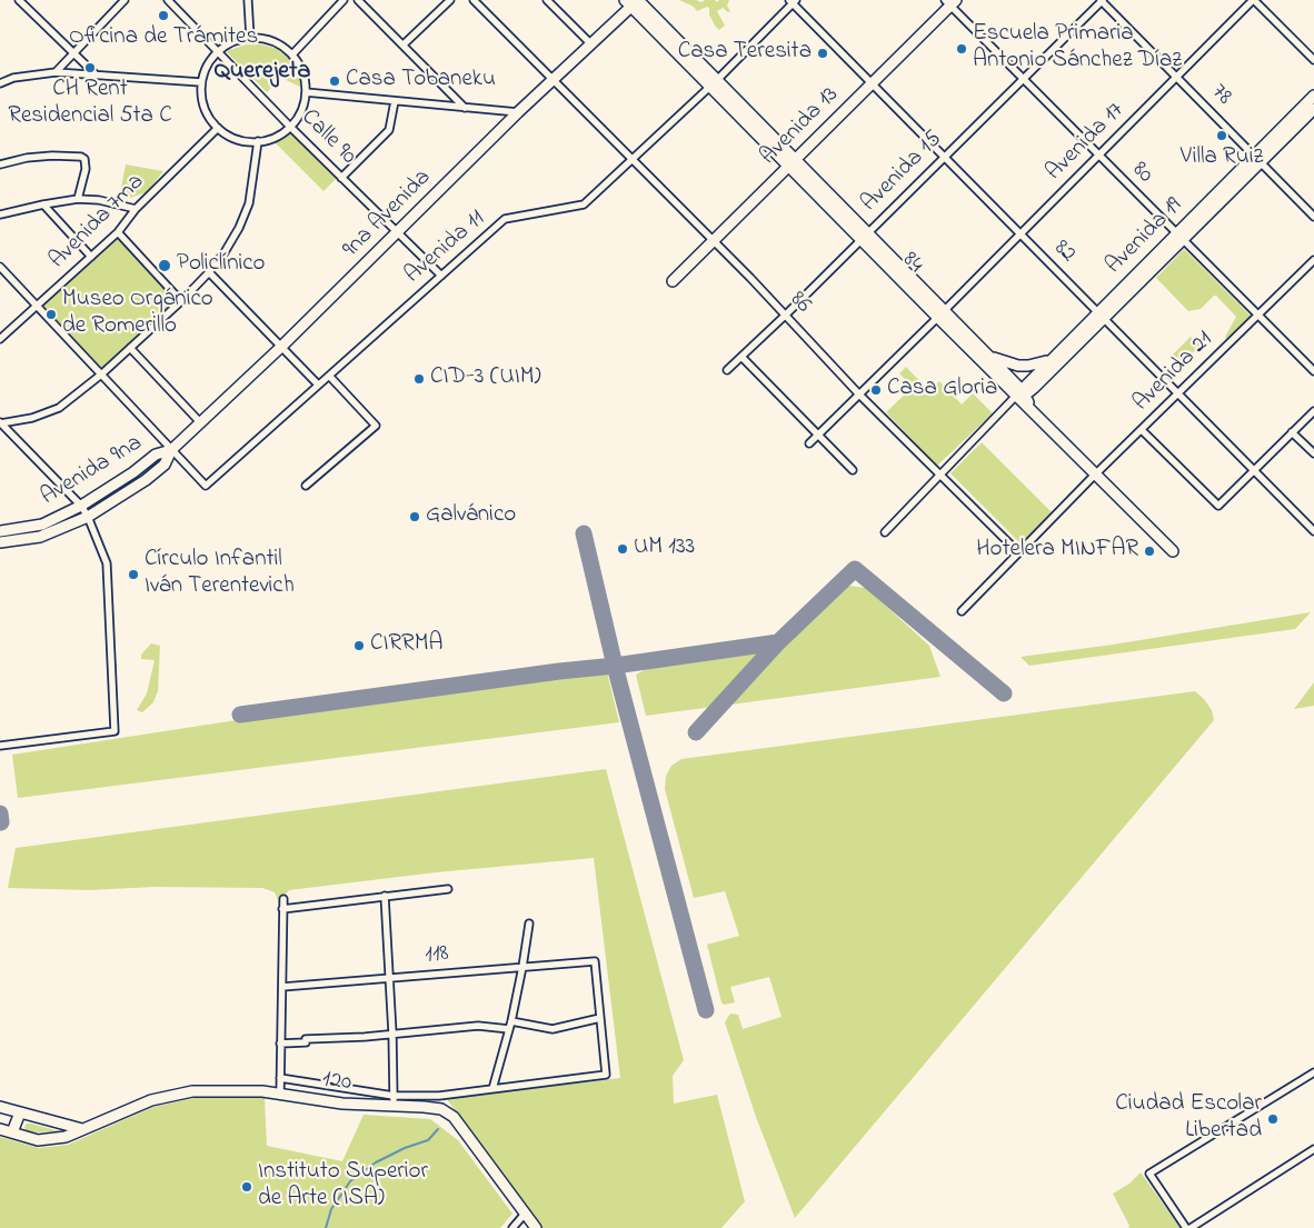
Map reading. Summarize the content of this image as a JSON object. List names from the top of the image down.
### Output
{
  "streets": {
    "main road": [
      "Avenida 13",
      "9na Avenida",
      "Avenida 19",
      "84",
      "Avenida 9na",
      "120"
    ],
    "street": [
      "78",
      "Calle 90",
      "Avenida 17",
      "Avenida 15",
      "80",
      "Avenida 7ma",
      "Avenida 11",
      "82",
      "86",
      "Avenida 21",
      "118"
    ]
  },
  "crossings": [
    ["78", "Avenida 17"],
    ["78", "Avenida 15"],
    ["78", "Avenida 19"],
    ["Avenida 13", "80"],
    ["Avenida 13", "82"],
    ["Avenida 13", "84"],
    ["Avenida 13", "86"],
    ["Calle 90", "9na Avenida"],
    ["Calle 90", "Avenida 11"],
    ["Avenida 17", "80"],
    ["Avenida 17", "82"],
    ["Avenida 17", "84"],
    ["Avenida 17", "86"],
    ["Avenida 15", "80"],
    ["Avenida 15", "82"],
    ["Avenida 15", "84"],
    ["Avenida 15", "86"],
    ["80", "Avenida 19"],
    ["80", "Avenida 21"],
    ["9na Avenida", "Avenida 11"],
    ["9na Avenida", "84"],
    ["9na Avenida", "86"],
    ["9na Avenida", "Avenida 9na"],
    ["Avenida 19", "82"],
    ["Avenida 19", "84"],
    ["Avenida 11", "82"],
    ["Avenida 11", "84"],
    ["Avenida 11", "86"],
    ["Avenida 11", "Avenida 9na"],
    ["82", "Avenida 21"],
    ["84", "Avenida 21"],
    ["86", "Avenida 21"],
    ["118", "120"]
  ],
  "districts": ["Querejeta"],
  "places": [
    "Oficina de Trámites",
    "Escuela Primaria Antonio Sánchez Díaz",
    "Casa Teresita",
    "CH Rent Residencial 5ta C",
    "Casa Tobaneku",
    "Villa Ruiz",
    "Policlínico",
    "Museo Orgánico de Romerillo",
    "CID-3 (UIM)",
    "Casa Gloria",
    "Galvánico",
    "UM 133",
    "Hotelera MINFAR",
    "Círculo Infantil Iván Terentevich",
    "CIRRMA",
    "Ciudad Escolar Libertad",
    "Instituto Superior de Arte (ISA)"
  ]
}
